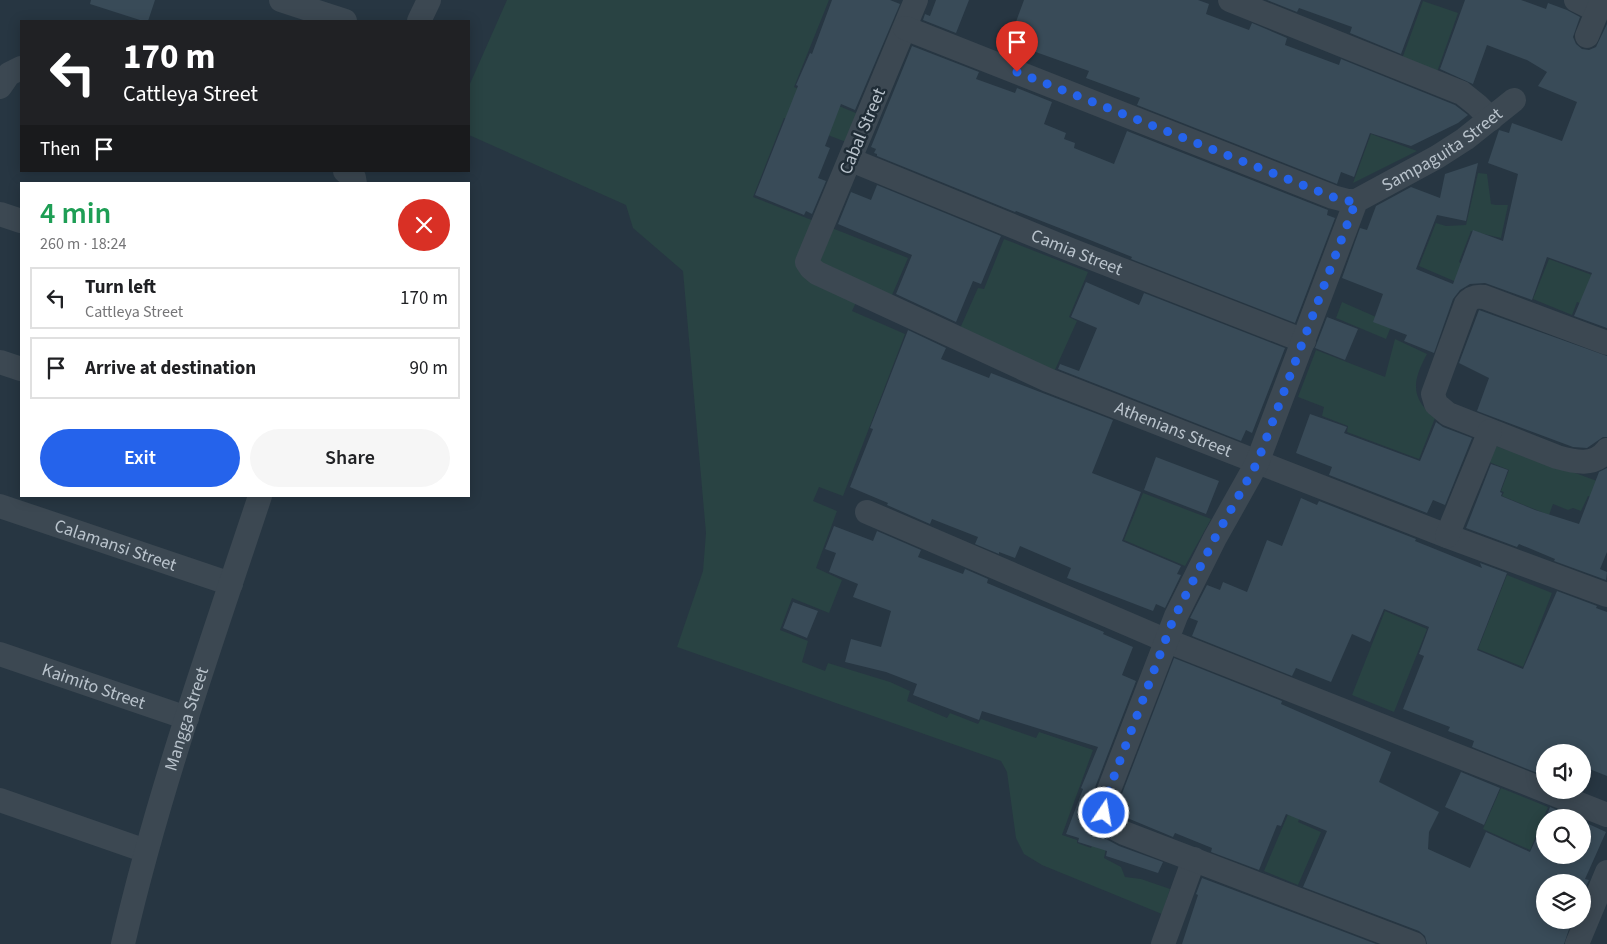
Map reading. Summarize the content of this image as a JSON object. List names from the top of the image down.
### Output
{
  "streets": {
    "street": [
      "Cabal Street",
      "Sampaguita Street",
      "Camia Street",
      "Athenians Street",
      "Calamansi Street",
      "Kaimito Street",
      "Mangga Street"
    ]
  },
  "crossings": [
    ["Cabal Street", "Camia Street"],
    ["Cabal Street", "Athenians Street"],
    ["Calamansi Street", "Mangga Street"],
    ["Kaimito Street", "Mangga Street"]
  ],
  "page": {
    "turn": ["170 m", "Cattleya Street"],
    "then": "Then",
    "heading": ["4 min", "260 m · 18:24"],
    "list": [
      {
        "name": "Turn left",
        "note": "Cattleya Street",
        "value": "170 m"
      },
      {
        "name": "Arrive at destination",
        "value": "90 m"
      }
    ],
    "buttons": ["Exit", "Share"]
  }
}
